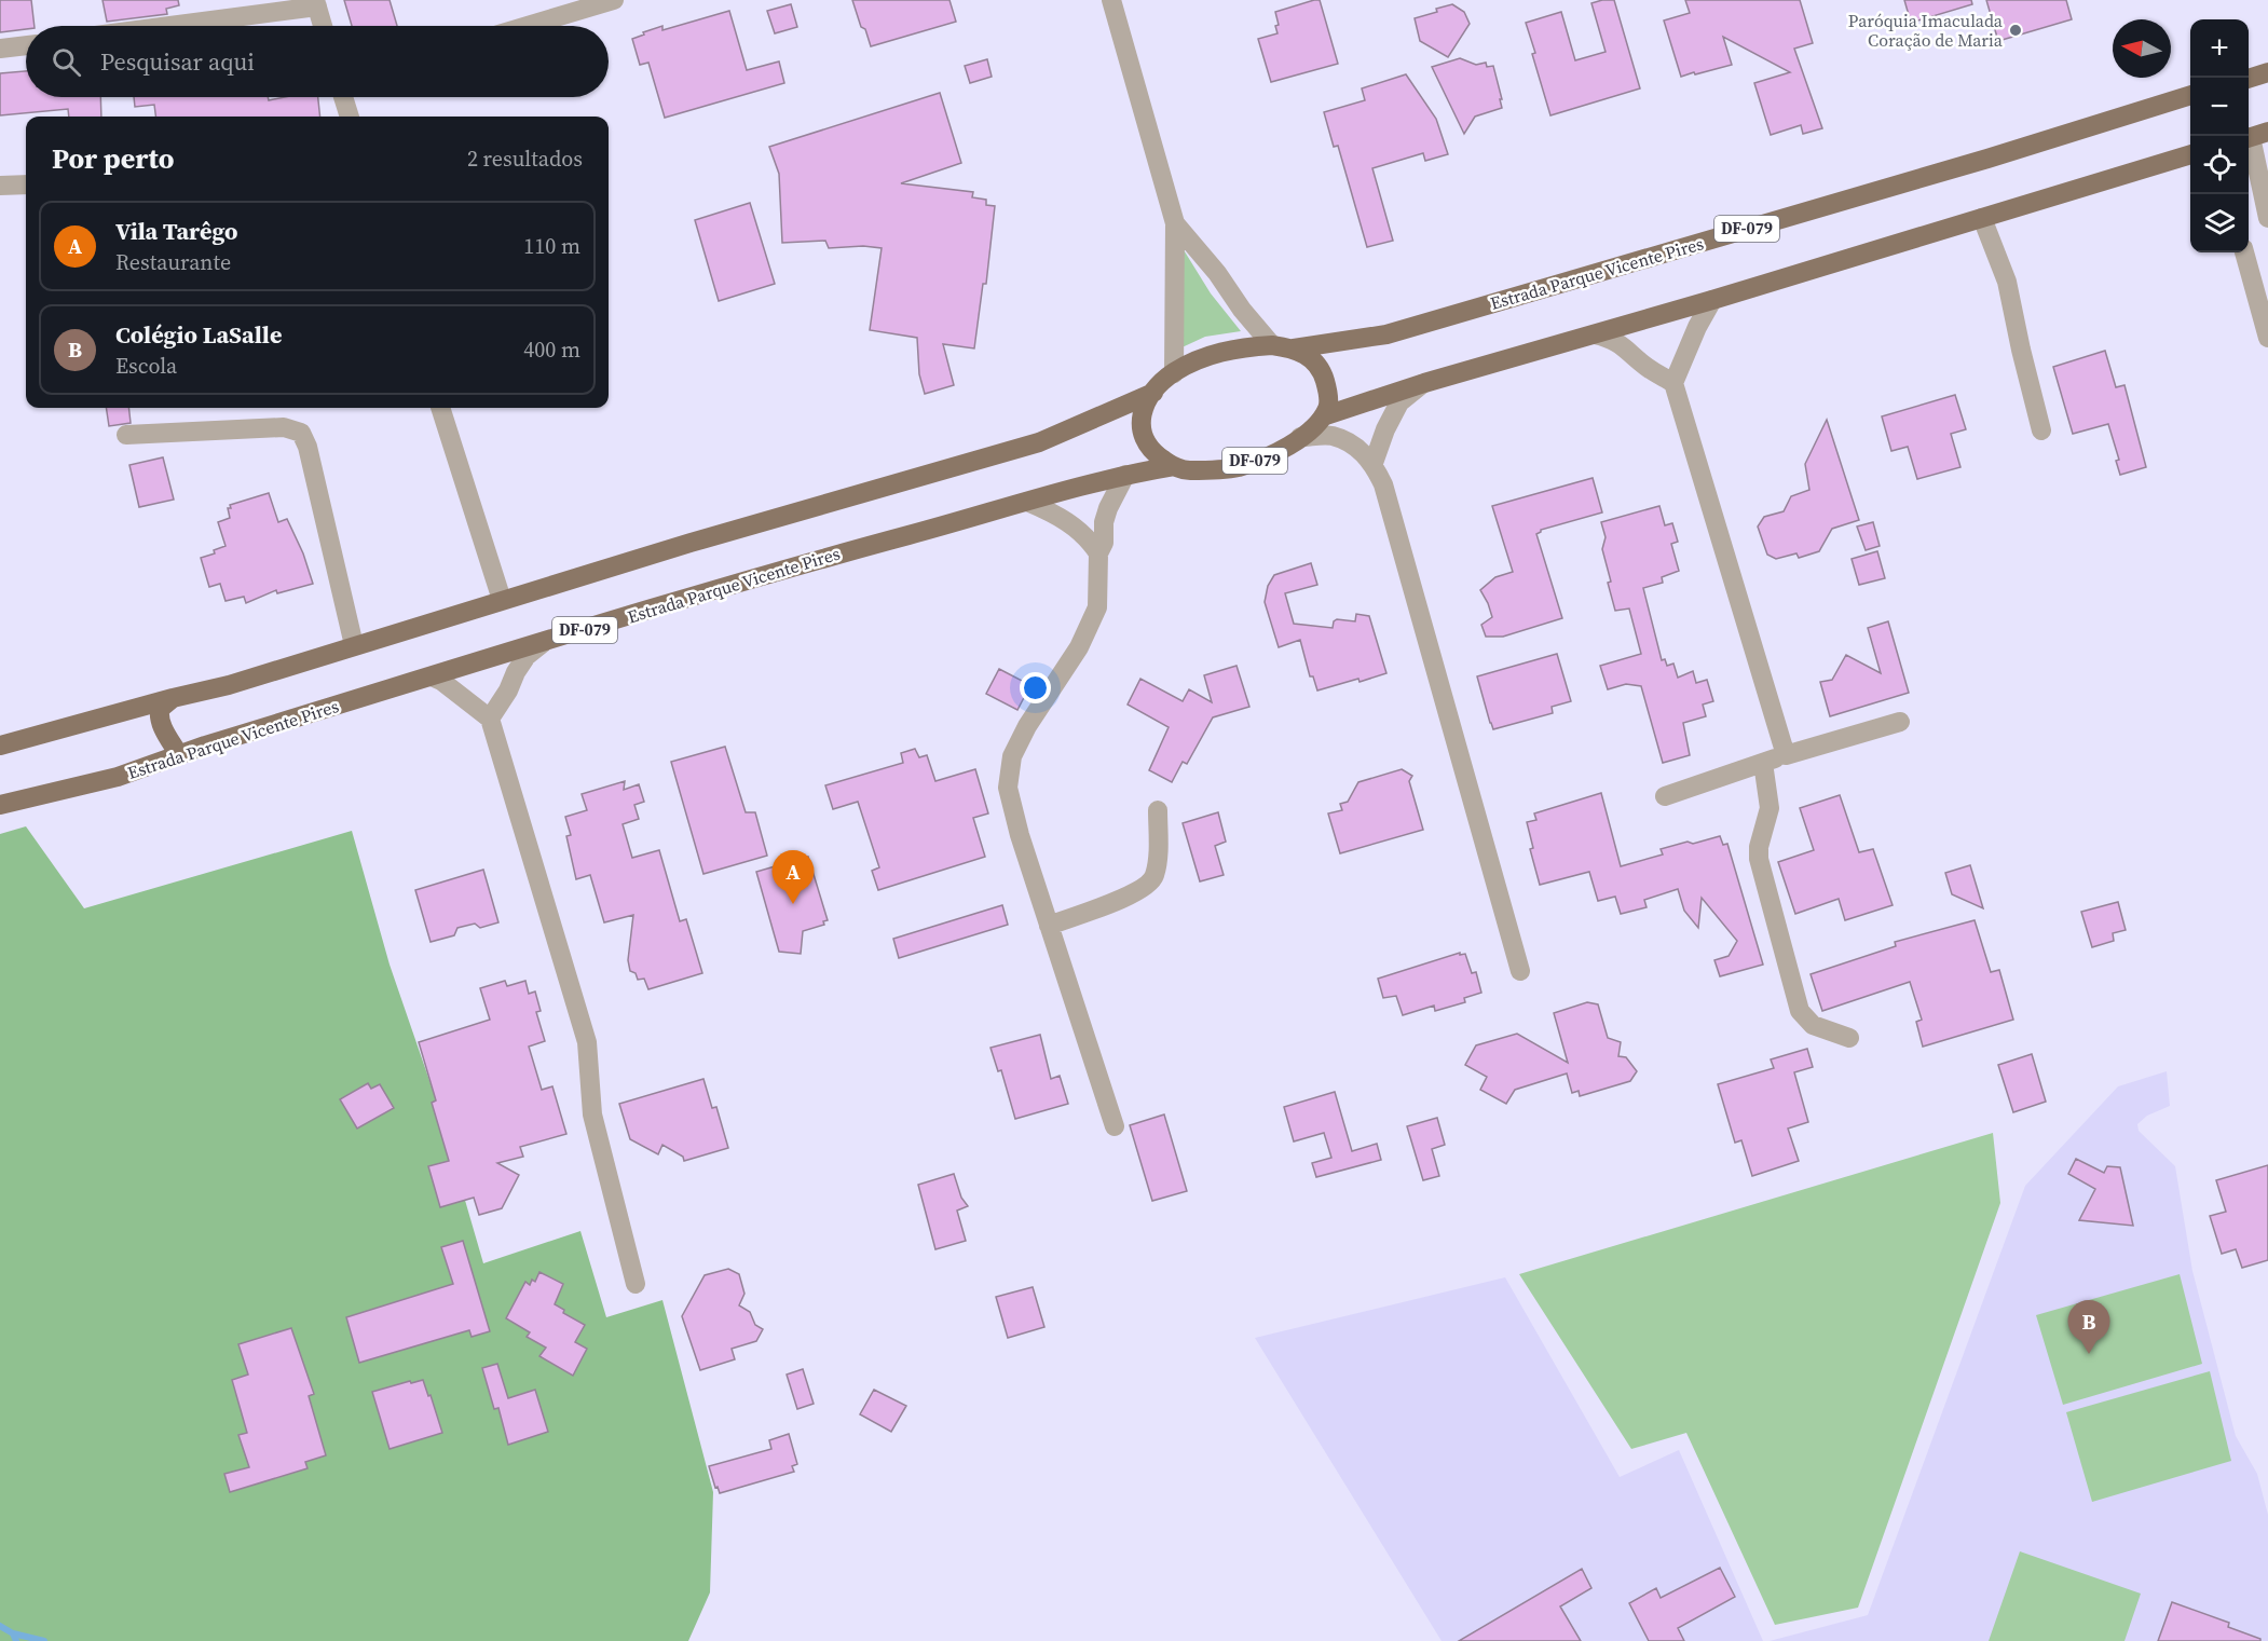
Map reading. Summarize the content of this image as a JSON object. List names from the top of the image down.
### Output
{
  "streets": {
    "main road": ["DF-079", "Estrada Parque Vicente Pires"]
  },
  "crossings": [
    ["DF-079", "Estrada Parque Vicente Pires"]
  ],
  "places": ["Paróquia Imaculada Coração de Maria"],
  "north": "left",
  "page": {
    "map_buttons": ["+", "−"],
    "search": "Pesquisar aqui",
    "heading": ["Por perto", "2 resultados"],
    "list": [
      {
        "mark": "A",
        "name": "Vila Tarêgo",
        "note": "Restaurante",
        "value": "110 m"
      },
      {
        "mark": "B",
        "name": "Colégio LaSalle",
        "note": "Escola",
        "value": "400 m"
      }
    ],
    "pins": ["A", "B"]
  }
}
